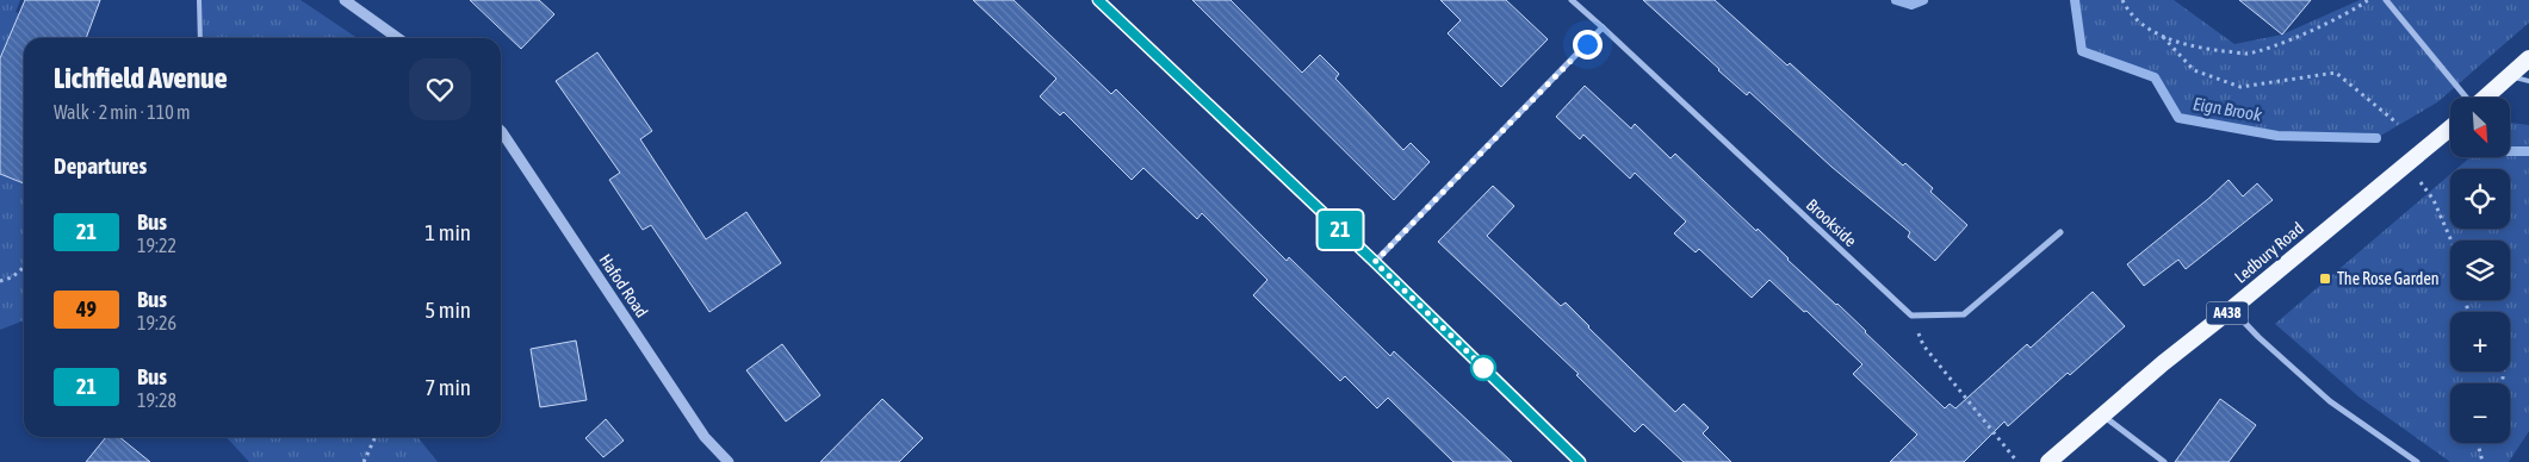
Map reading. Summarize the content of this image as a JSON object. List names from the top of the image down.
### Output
{
  "streets": {
    "highway": ["Ledbury Road", "A438"],
    "street": ["Brookside", "Hafod Road"]
  },
  "water": ["Eign Brook"],
  "places": {
    "transit": ["The Rose Garden"]
  },
  "lines": ["bus line 21"],
  "north": "bottom right",
  "page": {
    "on_map": "21",
    "heading": [
      ["Lichfield Avenue", "Walk · 2 min · 110 m"],
      "Departures"
    ],
    "map_buttons": ["+", "−"],
    "list": [
      {
        "mark": "21",
        "name": "Bus",
        "note": "19:22",
        "value": "1 min"
      },
      {
        "mark": "49",
        "name": "Bus",
        "note": "19:26",
        "value": "5 min"
      },
      {
        "mark": "21",
        "name": "Bus",
        "note": "19:28",
        "value": "7 min"
      }
    ]
  }
}
